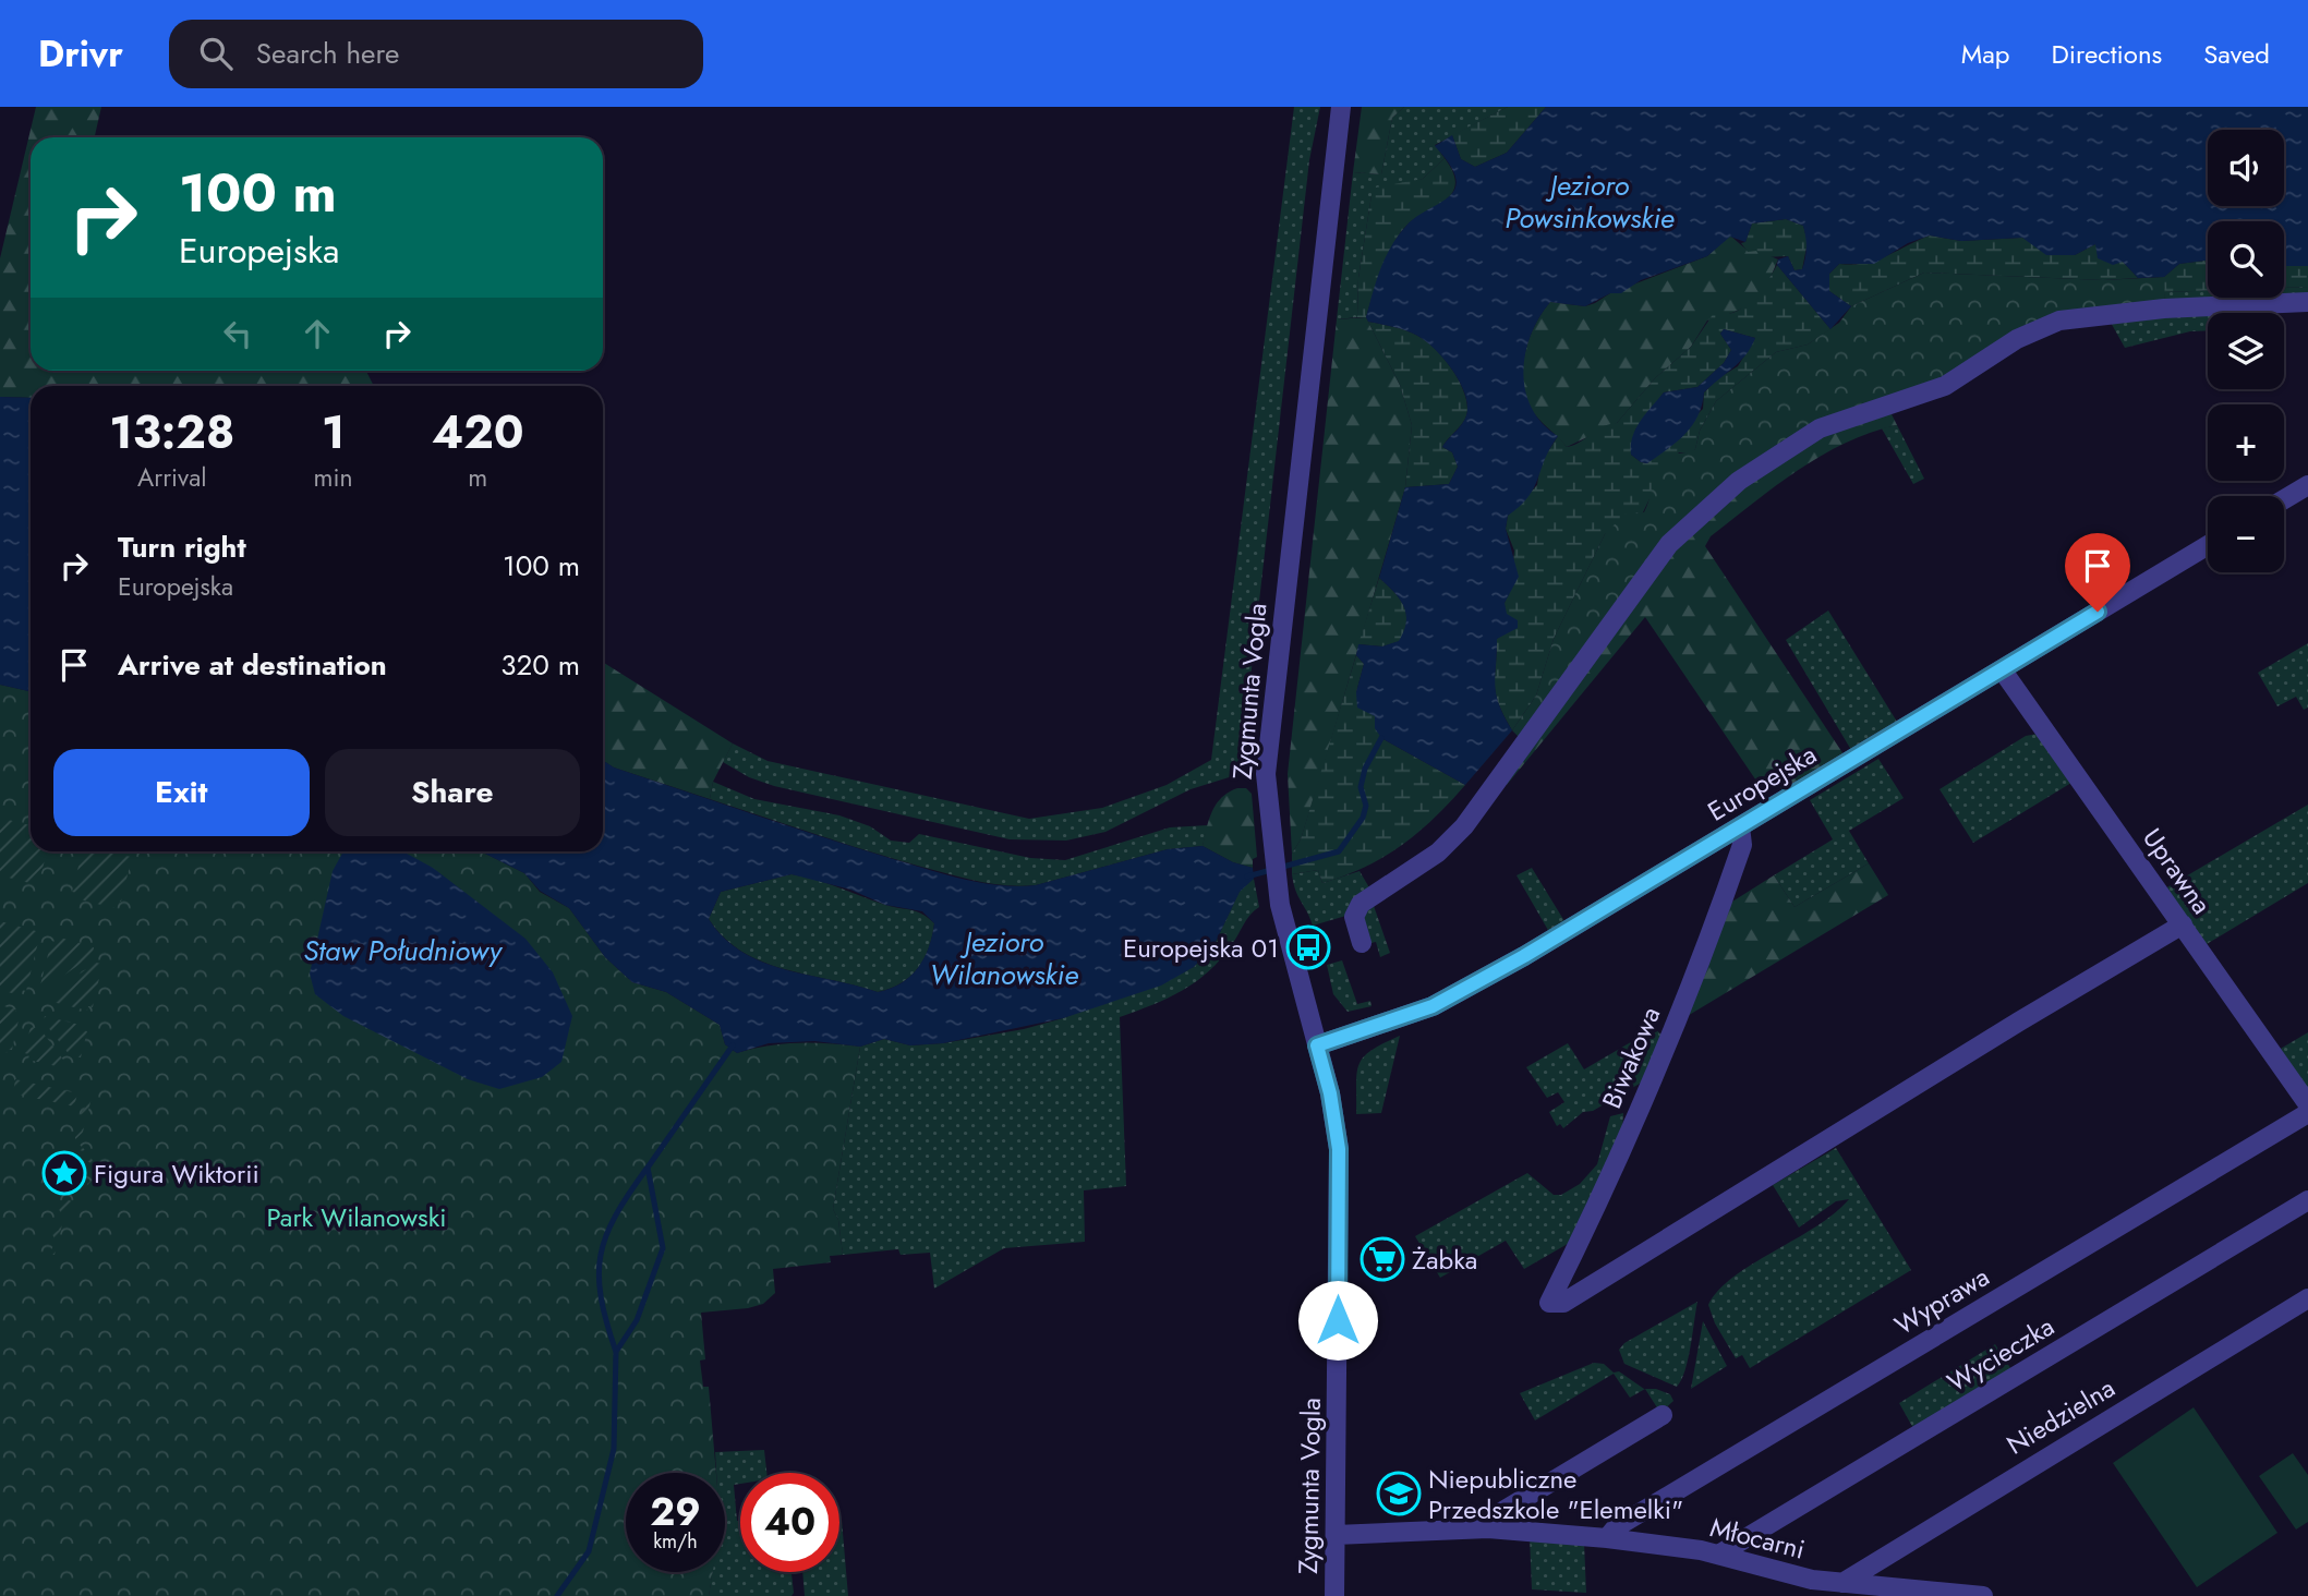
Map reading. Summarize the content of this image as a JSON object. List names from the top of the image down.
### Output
{
  "streets": {
    "street": [
      "Zygmunta Vogla",
      "Europejska",
      "Uprawna",
      "Biwakowa",
      "Wyprawa",
      "Wycieczka",
      "Niedzielna",
      "Młocarni"
    ]
  },
  "crossings": [
    ["Zygmunta Vogla", "Europejska"],
    ["Zygmunta Vogla", "Młocarni"],
    ["Europejska", "Uprawna"],
    ["Europejska", "Biwakowa"],
    ["Uprawna", "Biwakowa"],
    ["Wyprawa", "Młocarni"],
    ["Wycieczka", "Młocarni"],
    ["Niedzielna", "Młocarni"]
  ],
  "water": ["Jezioro Powsinkowskie", "Jezioro Wilanowskie", "Staw Południowy"],
  "parks": ["Park Wilanowski"],
  "places": {
    "bus stop": ["Europejska 01"],
    "place": ["Figura Wiktorii"],
    "supermarket": ["Żabka"],
    "school or university": ["Niepubliczne Przedszkole \"Elemelki\""]
  },
  "page": {
    "header": "Drivr",
    "search": "Search here",
    "nav": ["Map", "Directions", "Saved"],
    "map_buttons": ["+", "−"],
    "turn": ["100 m", "Europejska"],
    "eta": [
      "13:28",
      "Arrival",
      "1",
      "min",
      "420",
      "m"
    ],
    "list": [
      {
        "name": "Turn right",
        "note": "Europejska",
        "value": "100 m"
      },
      {
        "name": "Arrive at destination",
        "value": "320 m"
      }
    ],
    "buttons": ["Exit", "Share"],
    "speed": "29 km/h",
    "limit": "40"
  }
}
